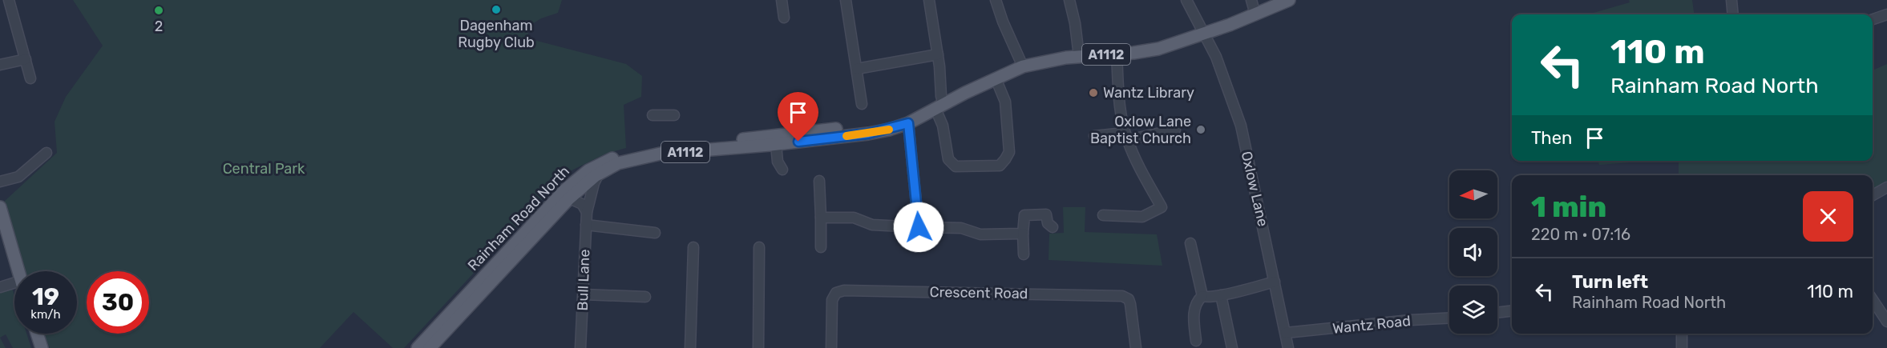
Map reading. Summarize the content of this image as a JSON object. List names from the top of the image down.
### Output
{
  "streets": {
    "main road": ["A1112", "Rainham Road North"],
    "street": [
      "Oxlow Lane",
      "Bull Lane",
      "Crescent Road",
      "Wantz Road"
    ]
  },
  "crossings": [
    ["A1112", "Oxlow Lane"],
    ["A1112", "Rainham Road North"],
    ["Oxlow Lane", "Rainham Road North"],
    ["Oxlow Lane", "Wantz Road"],
    ["Rainham Road North", "Bull Lane"]
  ],
  "parks": ["Central Park"],
  "places": [
    "Dagenham Rugby Club",
    "2",
    "Wantz Library",
    "Oxlow Lane Baptist Church"
  ],
  "north": "left",
  "page": {
    "turn": ["110 m", "Rainham Road North"],
    "then": "Then",
    "heading": ["1 min", "220 m · 07:16"],
    "list": [
      {
        "name": "Turn left",
        "note": "Rainham Road North",
        "value": "110 m"
      }
    ],
    "speed": "19 km/h",
    "limit": "30"
  }
}
